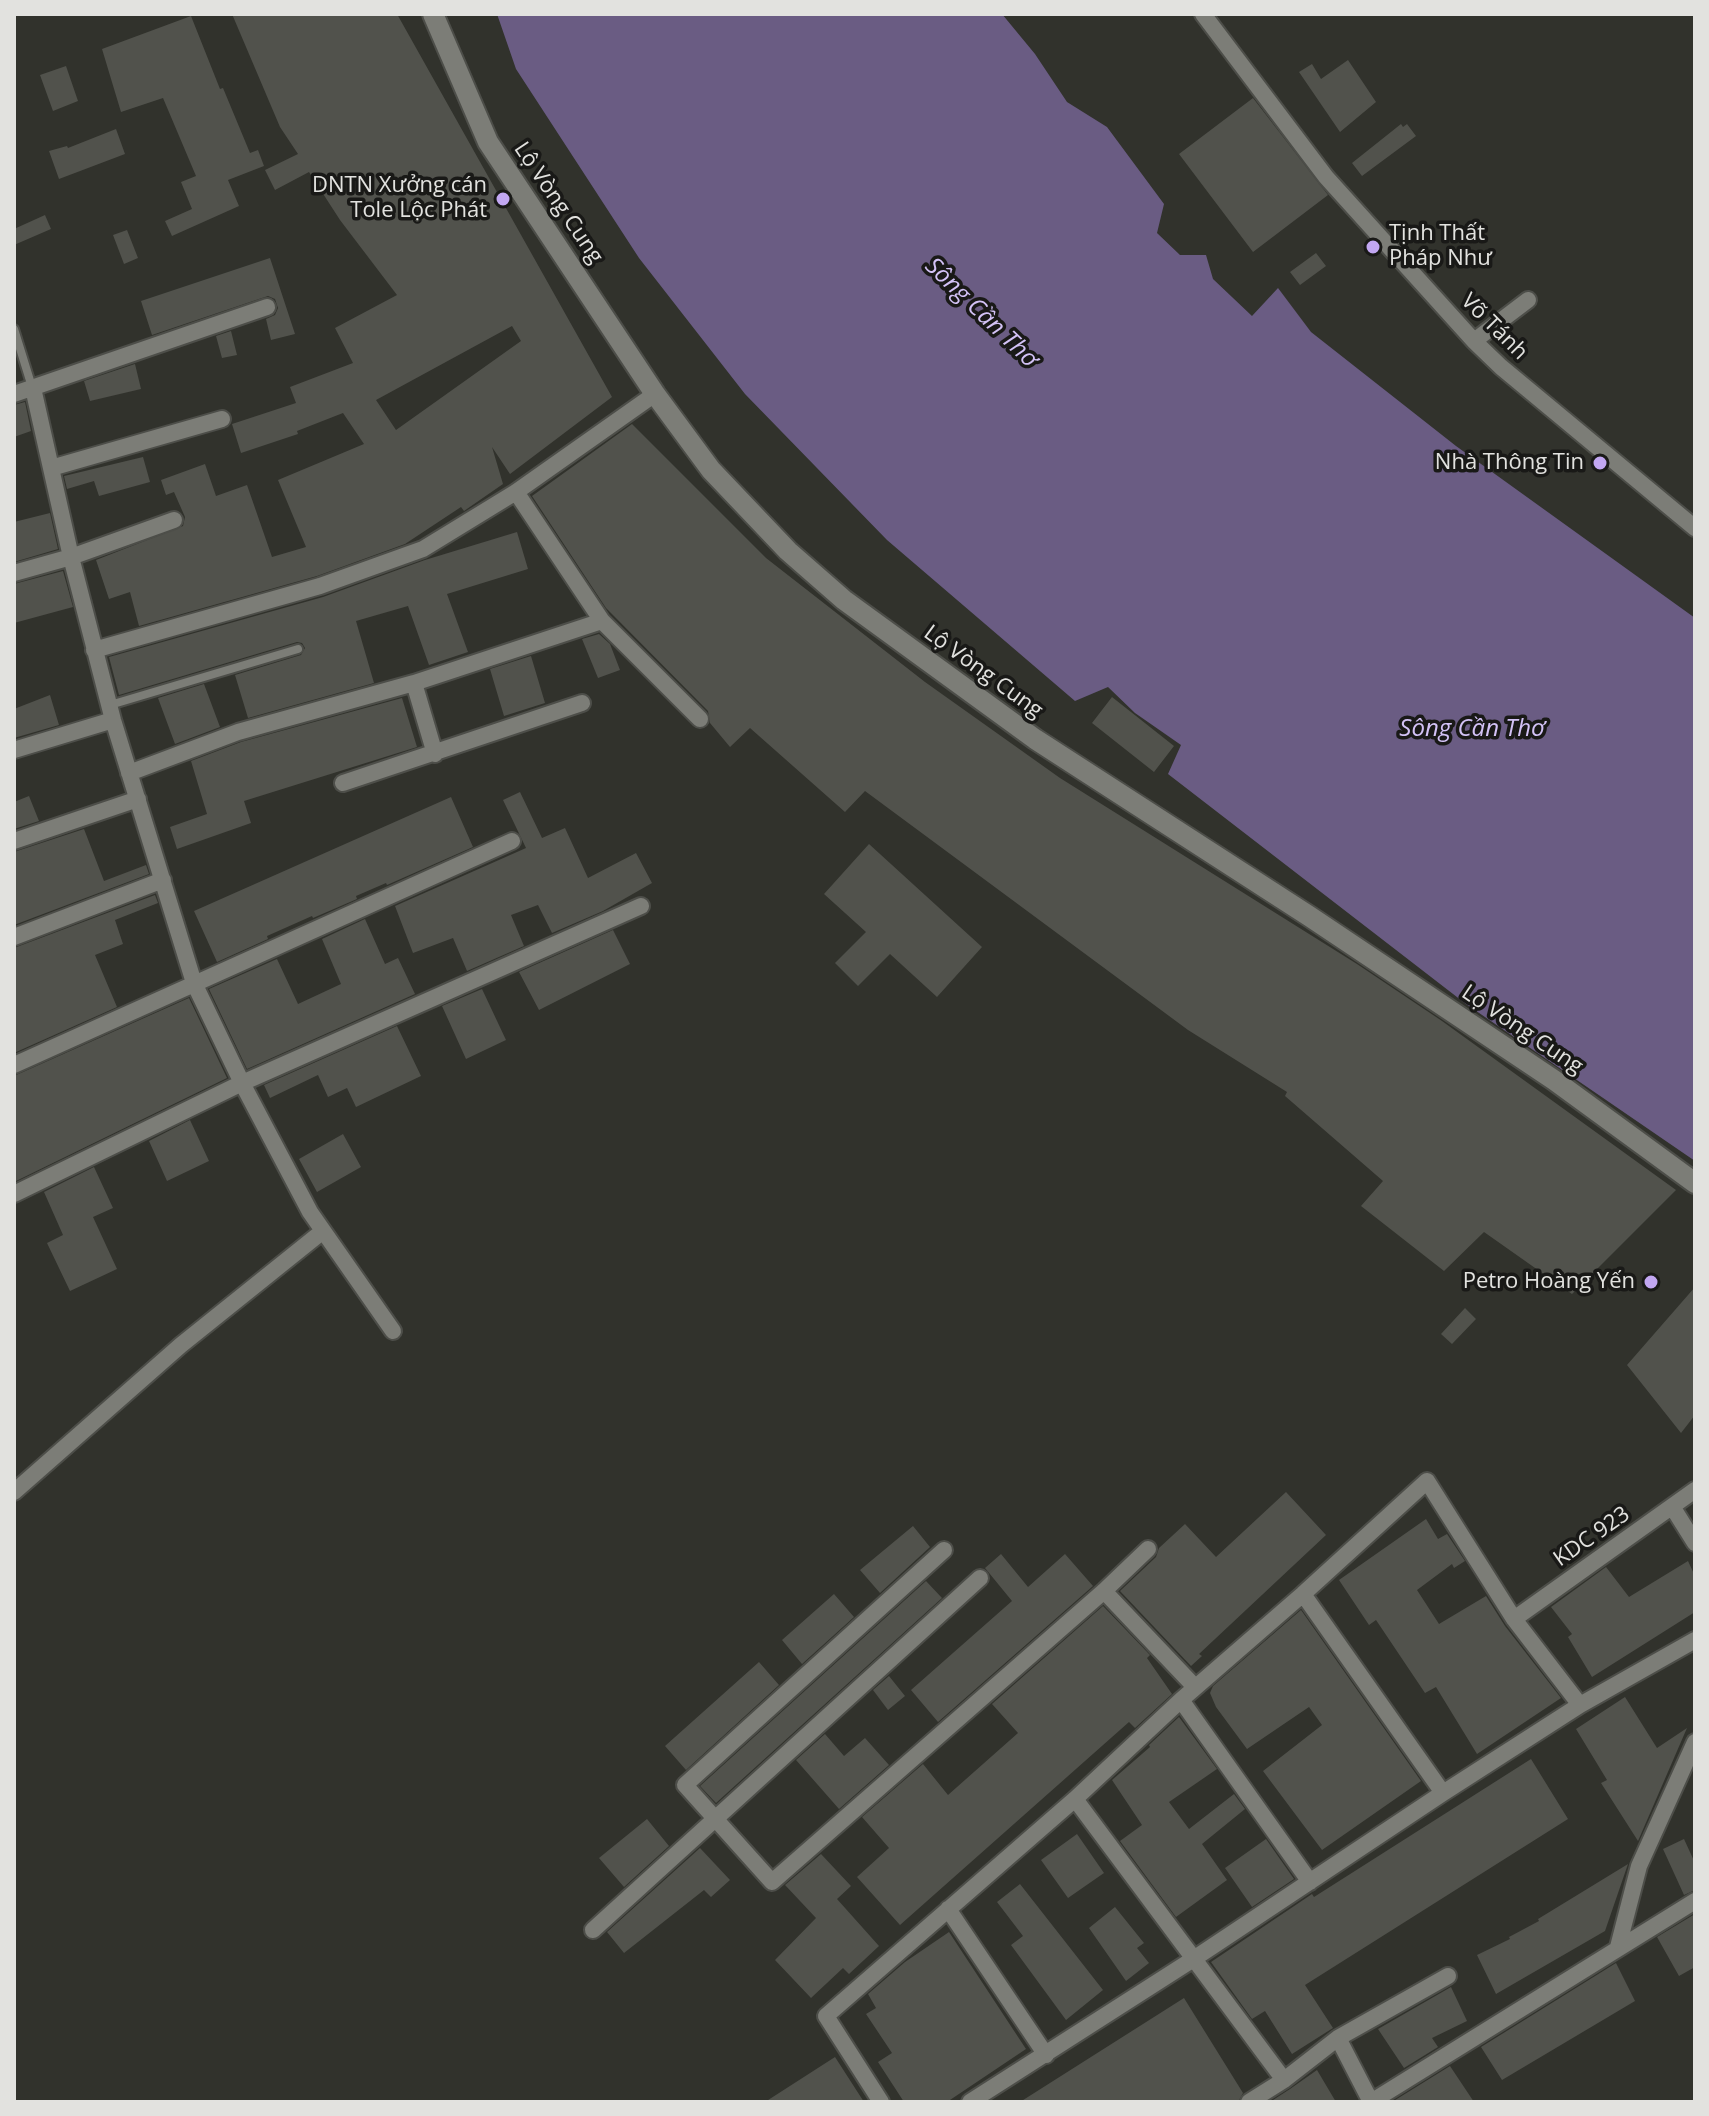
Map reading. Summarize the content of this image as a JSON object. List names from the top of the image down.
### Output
{
  "streets": {
    "main road": ["Lộ Vòng Cung"],
    "street": ["Võ Tánh", "KDC 923"]
  },
  "water": ["Sông Cần Thơ"],
  "places": [
    "DNTN Xưởng cán Tole Lộc Phát",
    "Tịnh Thất Pháp Như",
    "Nhà Thông Tin",
    "Petro Hoàng Yến"
  ]
}
